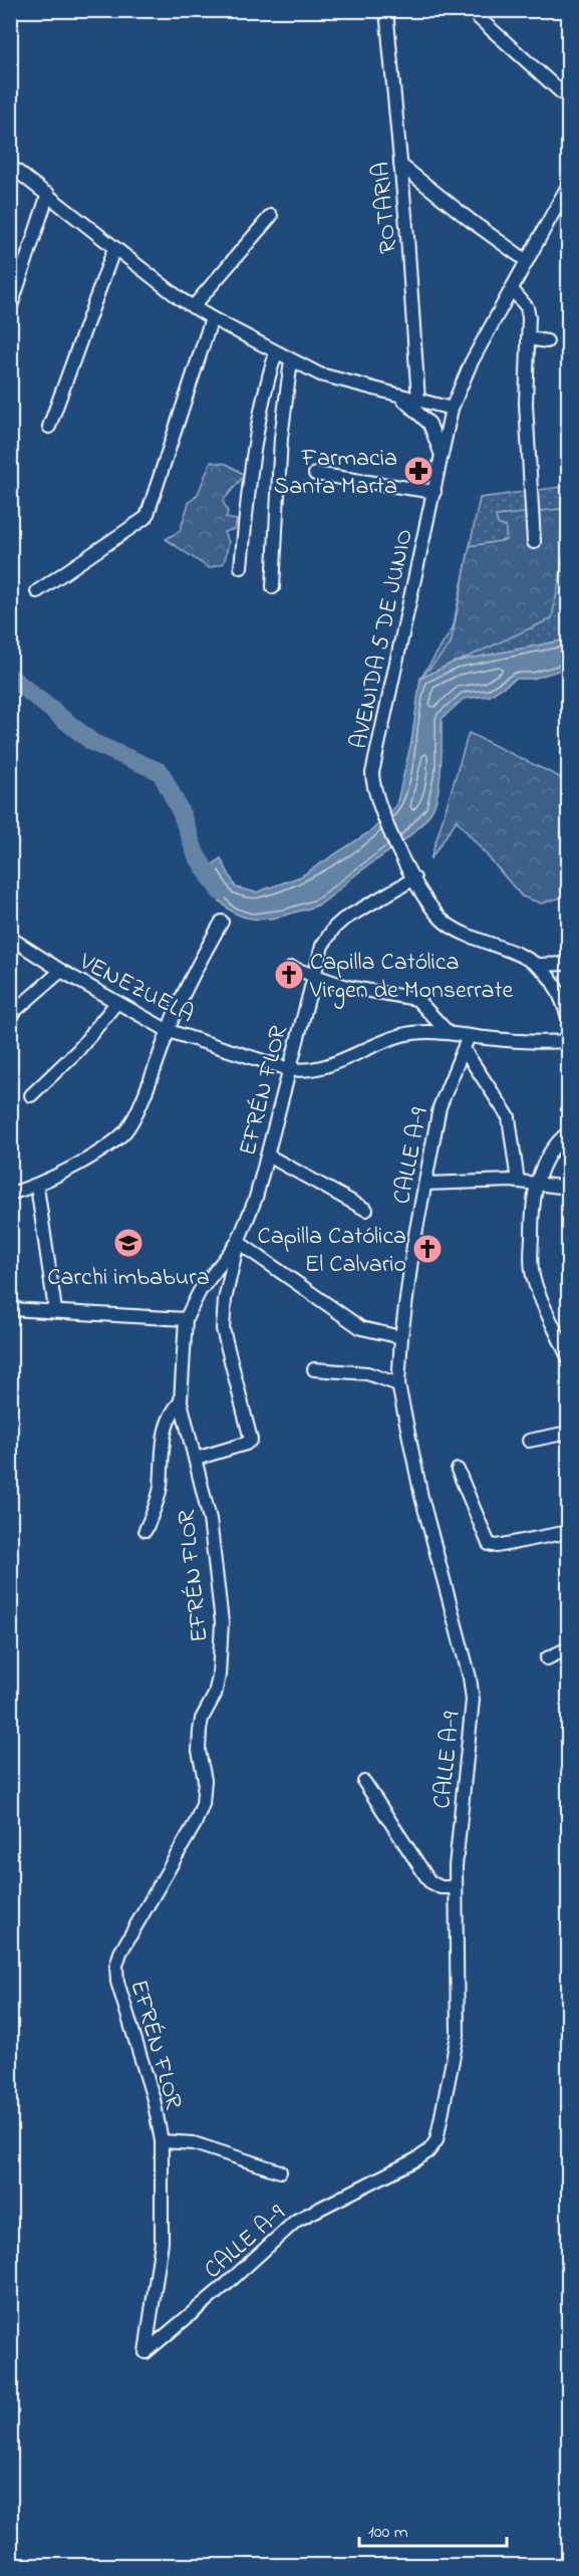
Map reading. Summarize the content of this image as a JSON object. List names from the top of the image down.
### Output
{
  "streets": {
    "street": [
      "ROTARIA",
      "AVENIDA 5 DE JUNIO",
      "VENEZUELA",
      "EFRÉN FLOR",
      "CALLE A-9"
    ]
  },
  "crossings": [
    ["AVENIDA 5 DE JUNIO", "EFRÉN FLOR"],
    ["VENEZUELA", "EFRÉN FLOR"],
    ["VENEZUELA", "CALLE A-9"],
    ["EFRÉN FLOR", "CALLE A-9"]
  ],
  "places": {
    "pharmacy": ["Farmacia Santa Marta"],
    "church": ["Capilla Católica Virgen de Monserrate", "Capilla Católica El Calvario"],
    "school or university": ["Carchi imbabura"]
  },
  "scale_bar": "100 m"
}
